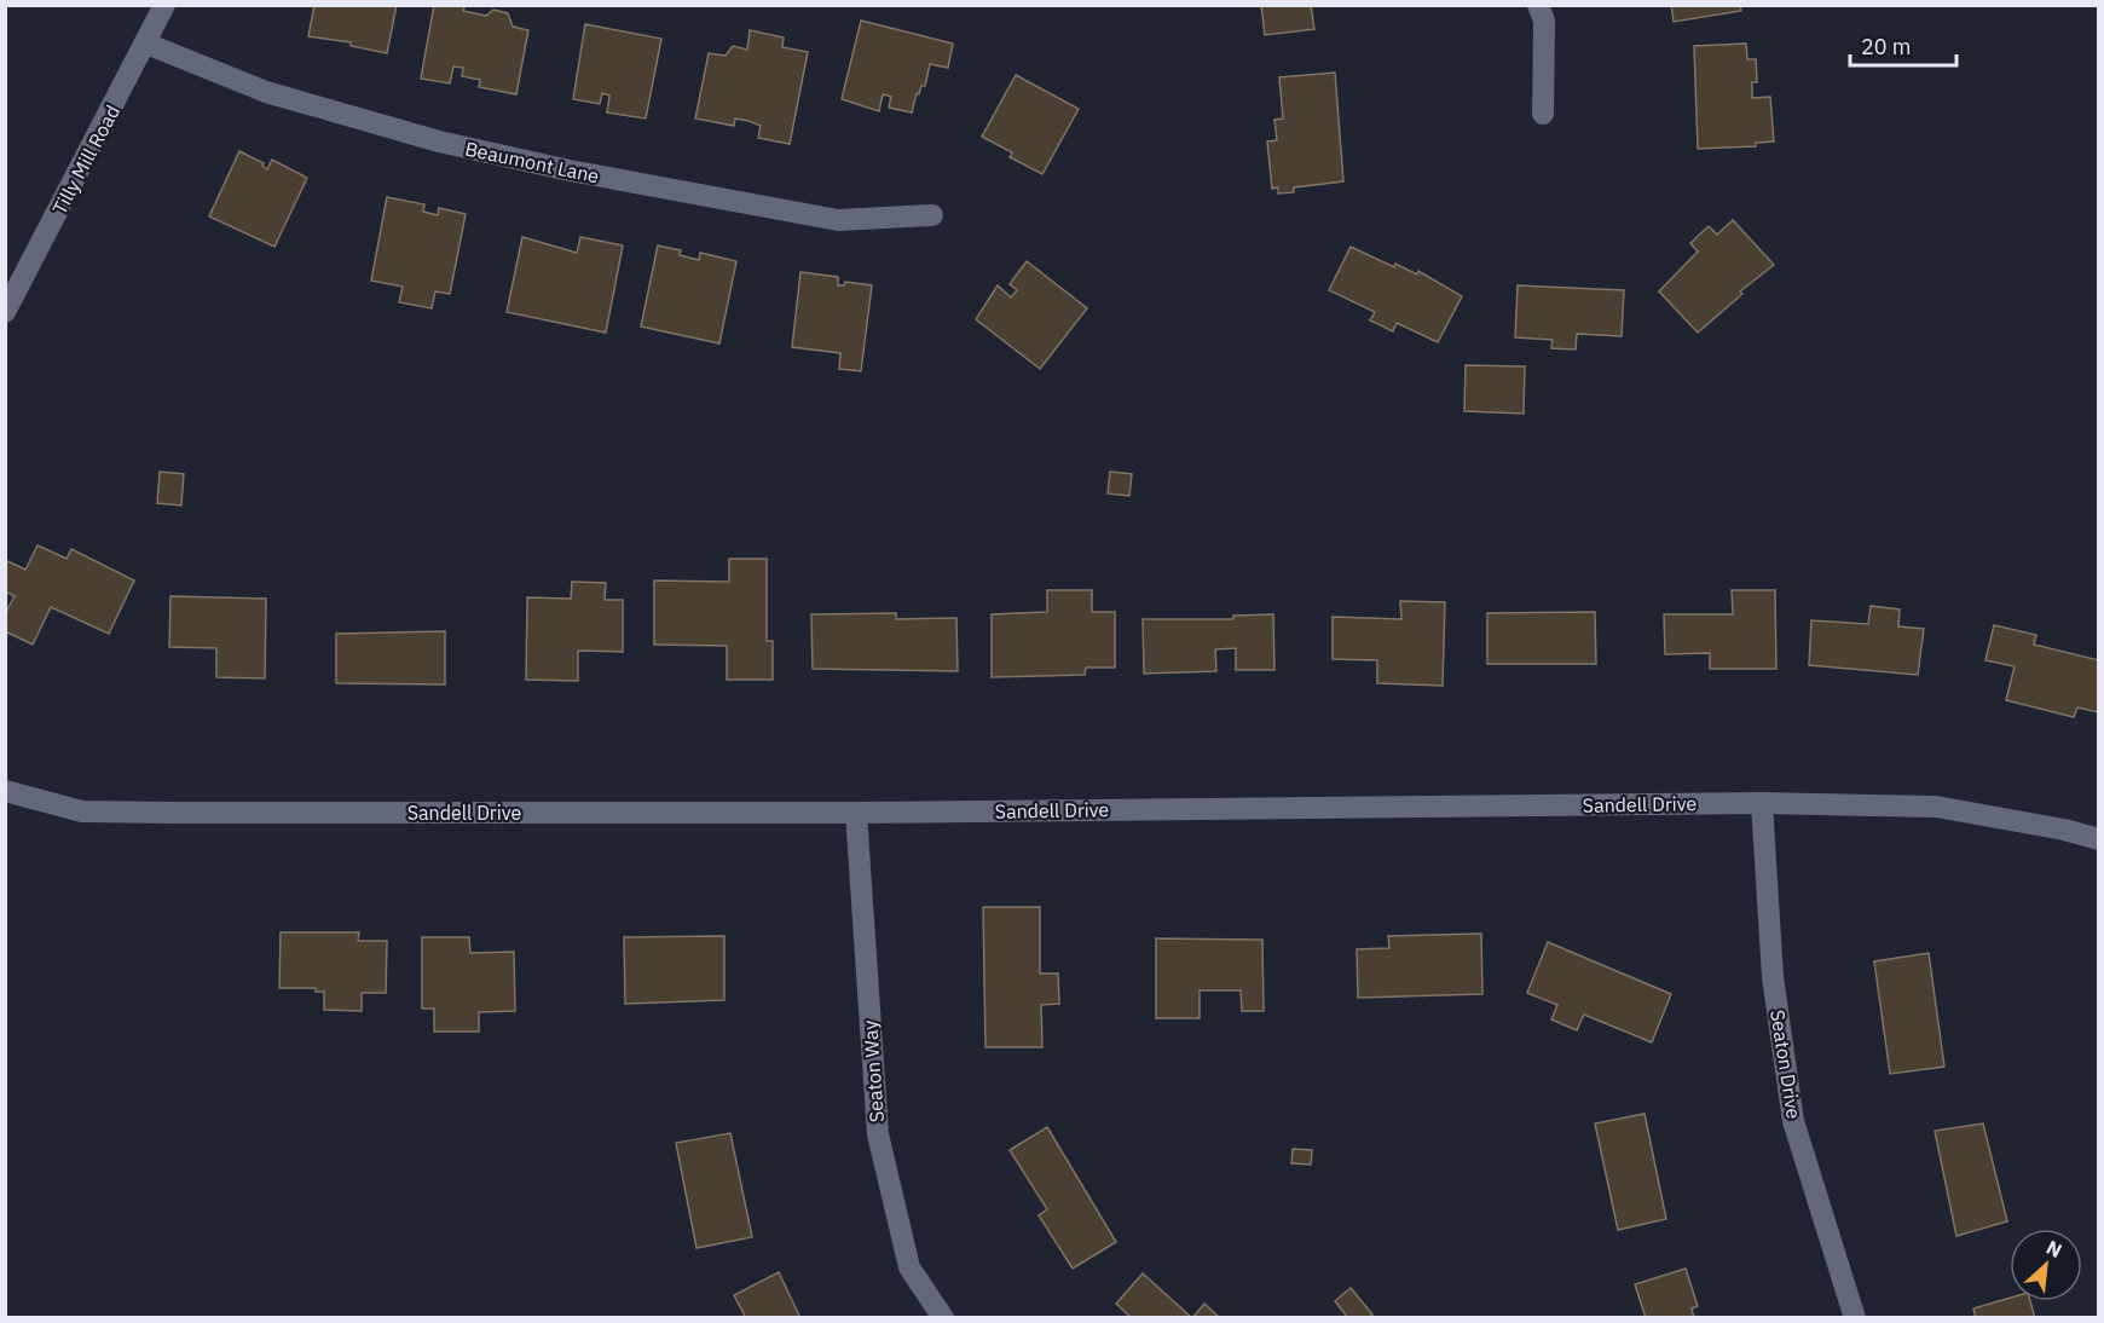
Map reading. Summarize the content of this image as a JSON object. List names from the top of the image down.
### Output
{
  "streets": {
    "street": [
      "Tilly Mill Road",
      "Beaumont Lane",
      "Sandell Drive",
      "Seaton Drive",
      "Seaton Way"
    ]
  },
  "crossings": [
    ["Tilly Mill Road", "Beaumont Lane"],
    ["Sandell Drive", "Seaton Drive"],
    ["Sandell Drive", "Seaton Way"]
  ],
  "scale_bar": "20 m",
  "north": "top right"
}
